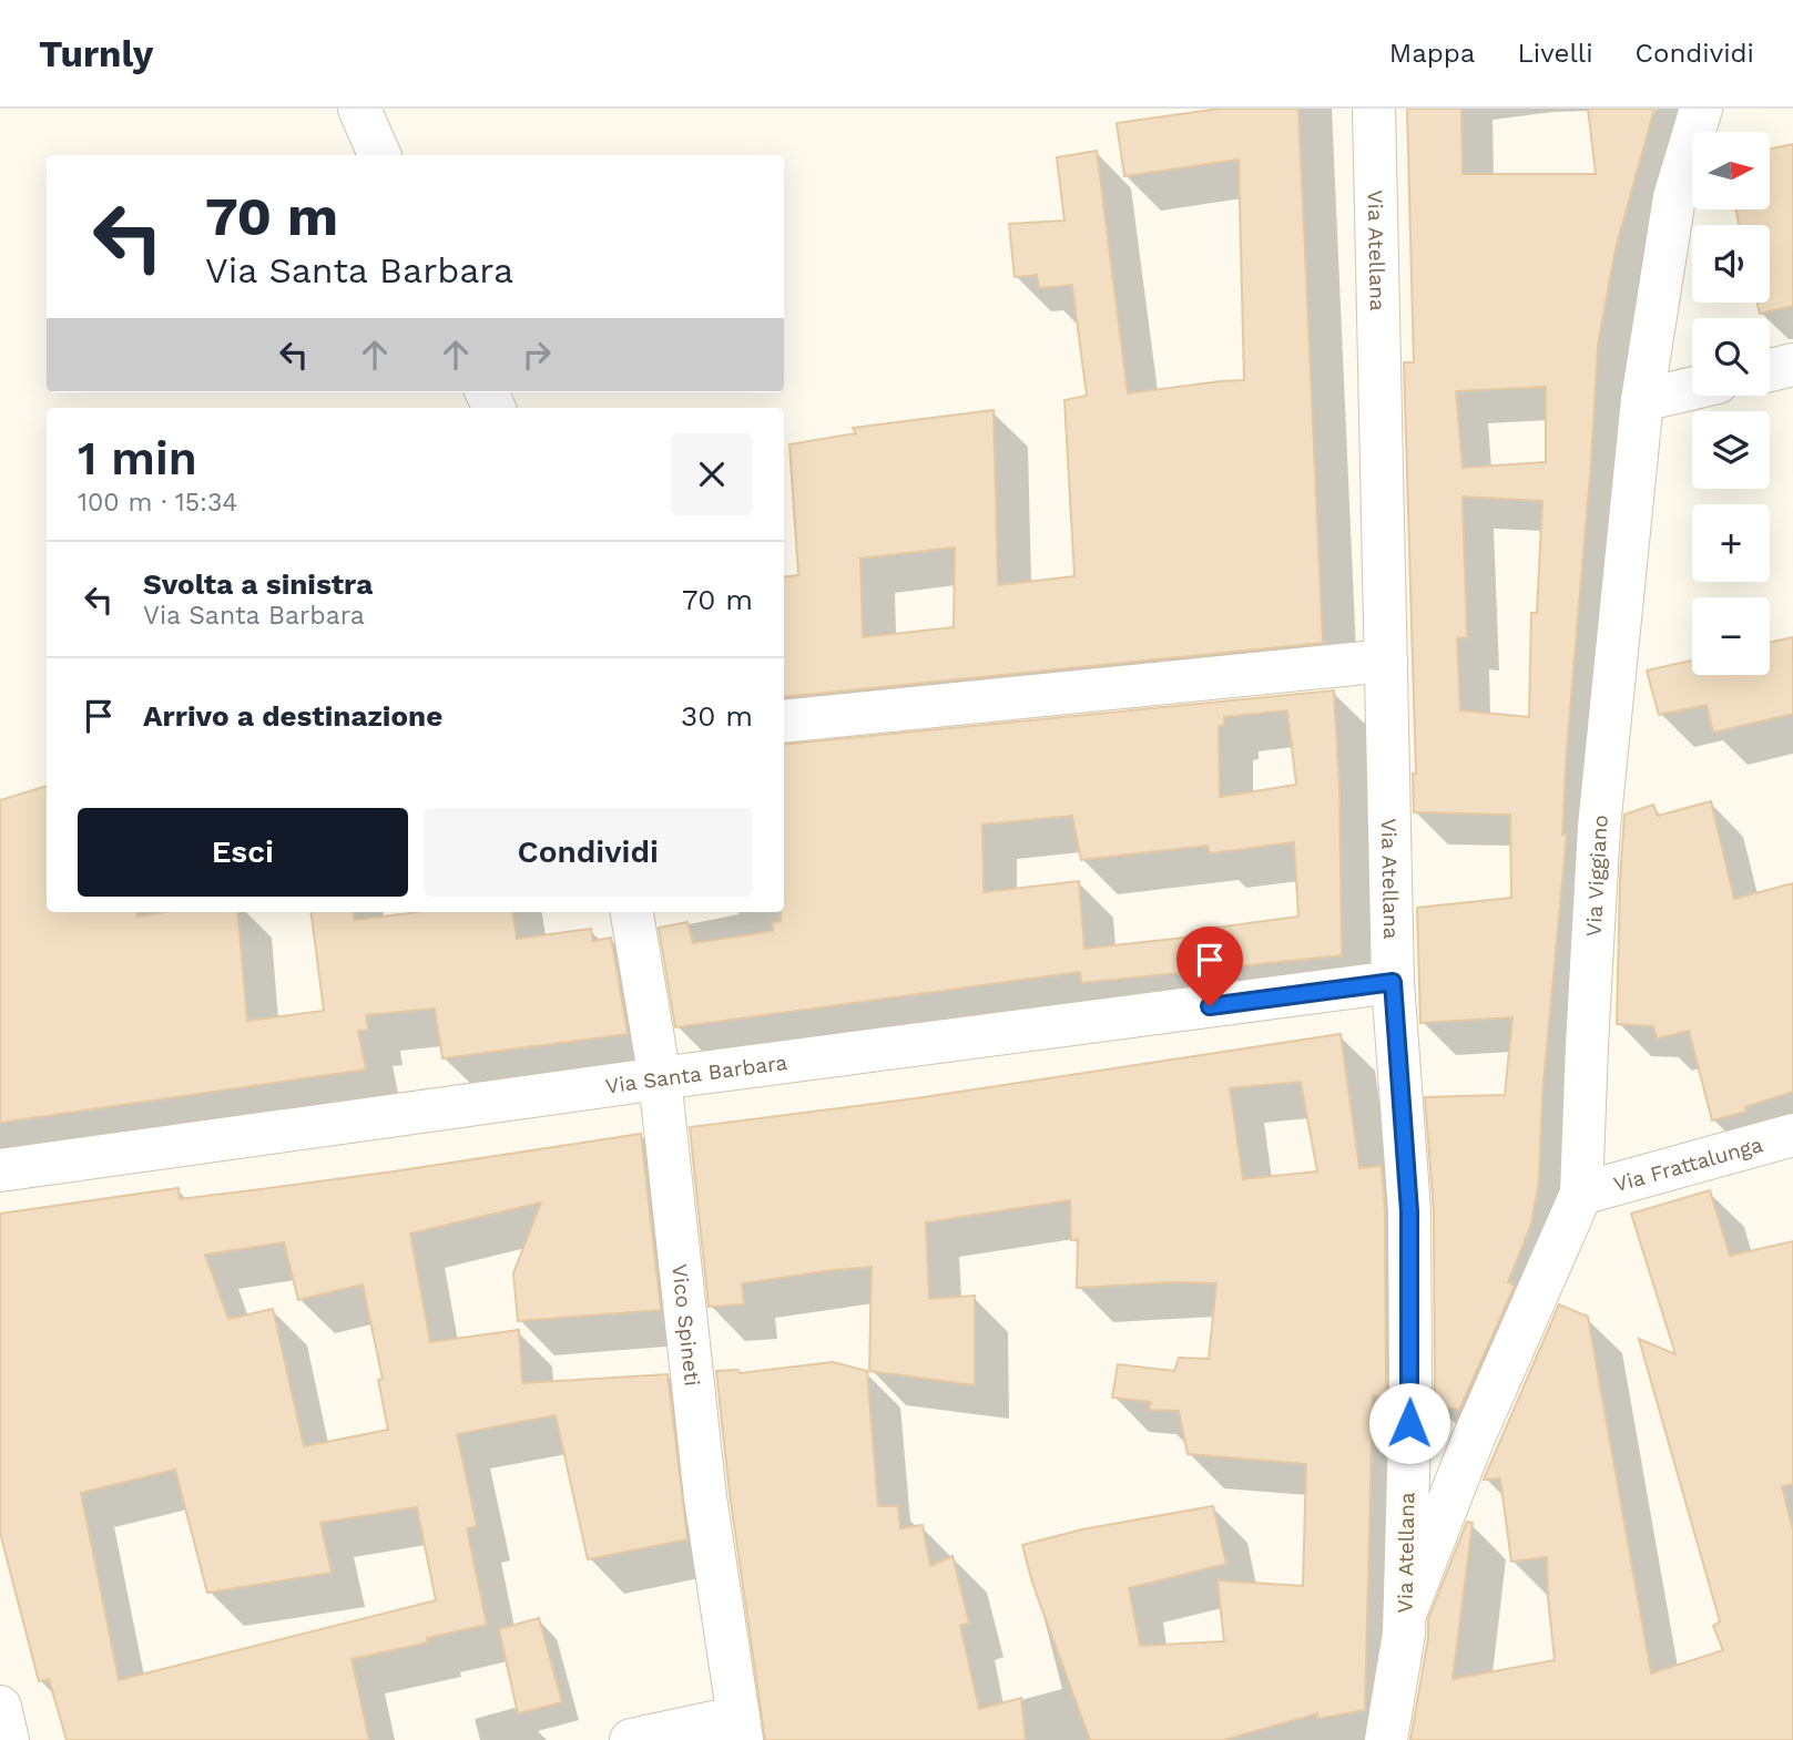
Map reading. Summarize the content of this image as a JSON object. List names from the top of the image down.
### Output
{
  "streets": {
    "street": [
      "Via Atellana",
      "Via Viggiano",
      "Via Santa Barbara",
      "Via Frattalunga",
      "Vico Spineti"
    ]
  },
  "crossings": [
    ["Via Atellana", "Via Viggiano"],
    ["Via Atellana", "Via Santa Barbara"],
    ["Via Viggiano", "Via Frattalunga"],
    ["Via Santa Barbara", "Vico Spineti"]
  ],
  "north": "right",
  "page": {
    "header": "Turnly",
    "nav": ["Mappa", "Livelli", "Condividi"],
    "map_buttons": ["+", "−"],
    "turn": ["70 m", "Via Santa Barbara"],
    "heading": ["1 min", "100 m · 15:34"],
    "list": [
      {
        "name": "Svolta a sinistra",
        "note": "Via Santa Barbara",
        "value": "70 m"
      },
      {
        "name": "Arrivo a destinazione",
        "value": "30 m"
      }
    ],
    "buttons": ["Esci", "Condividi"]
  }
}
